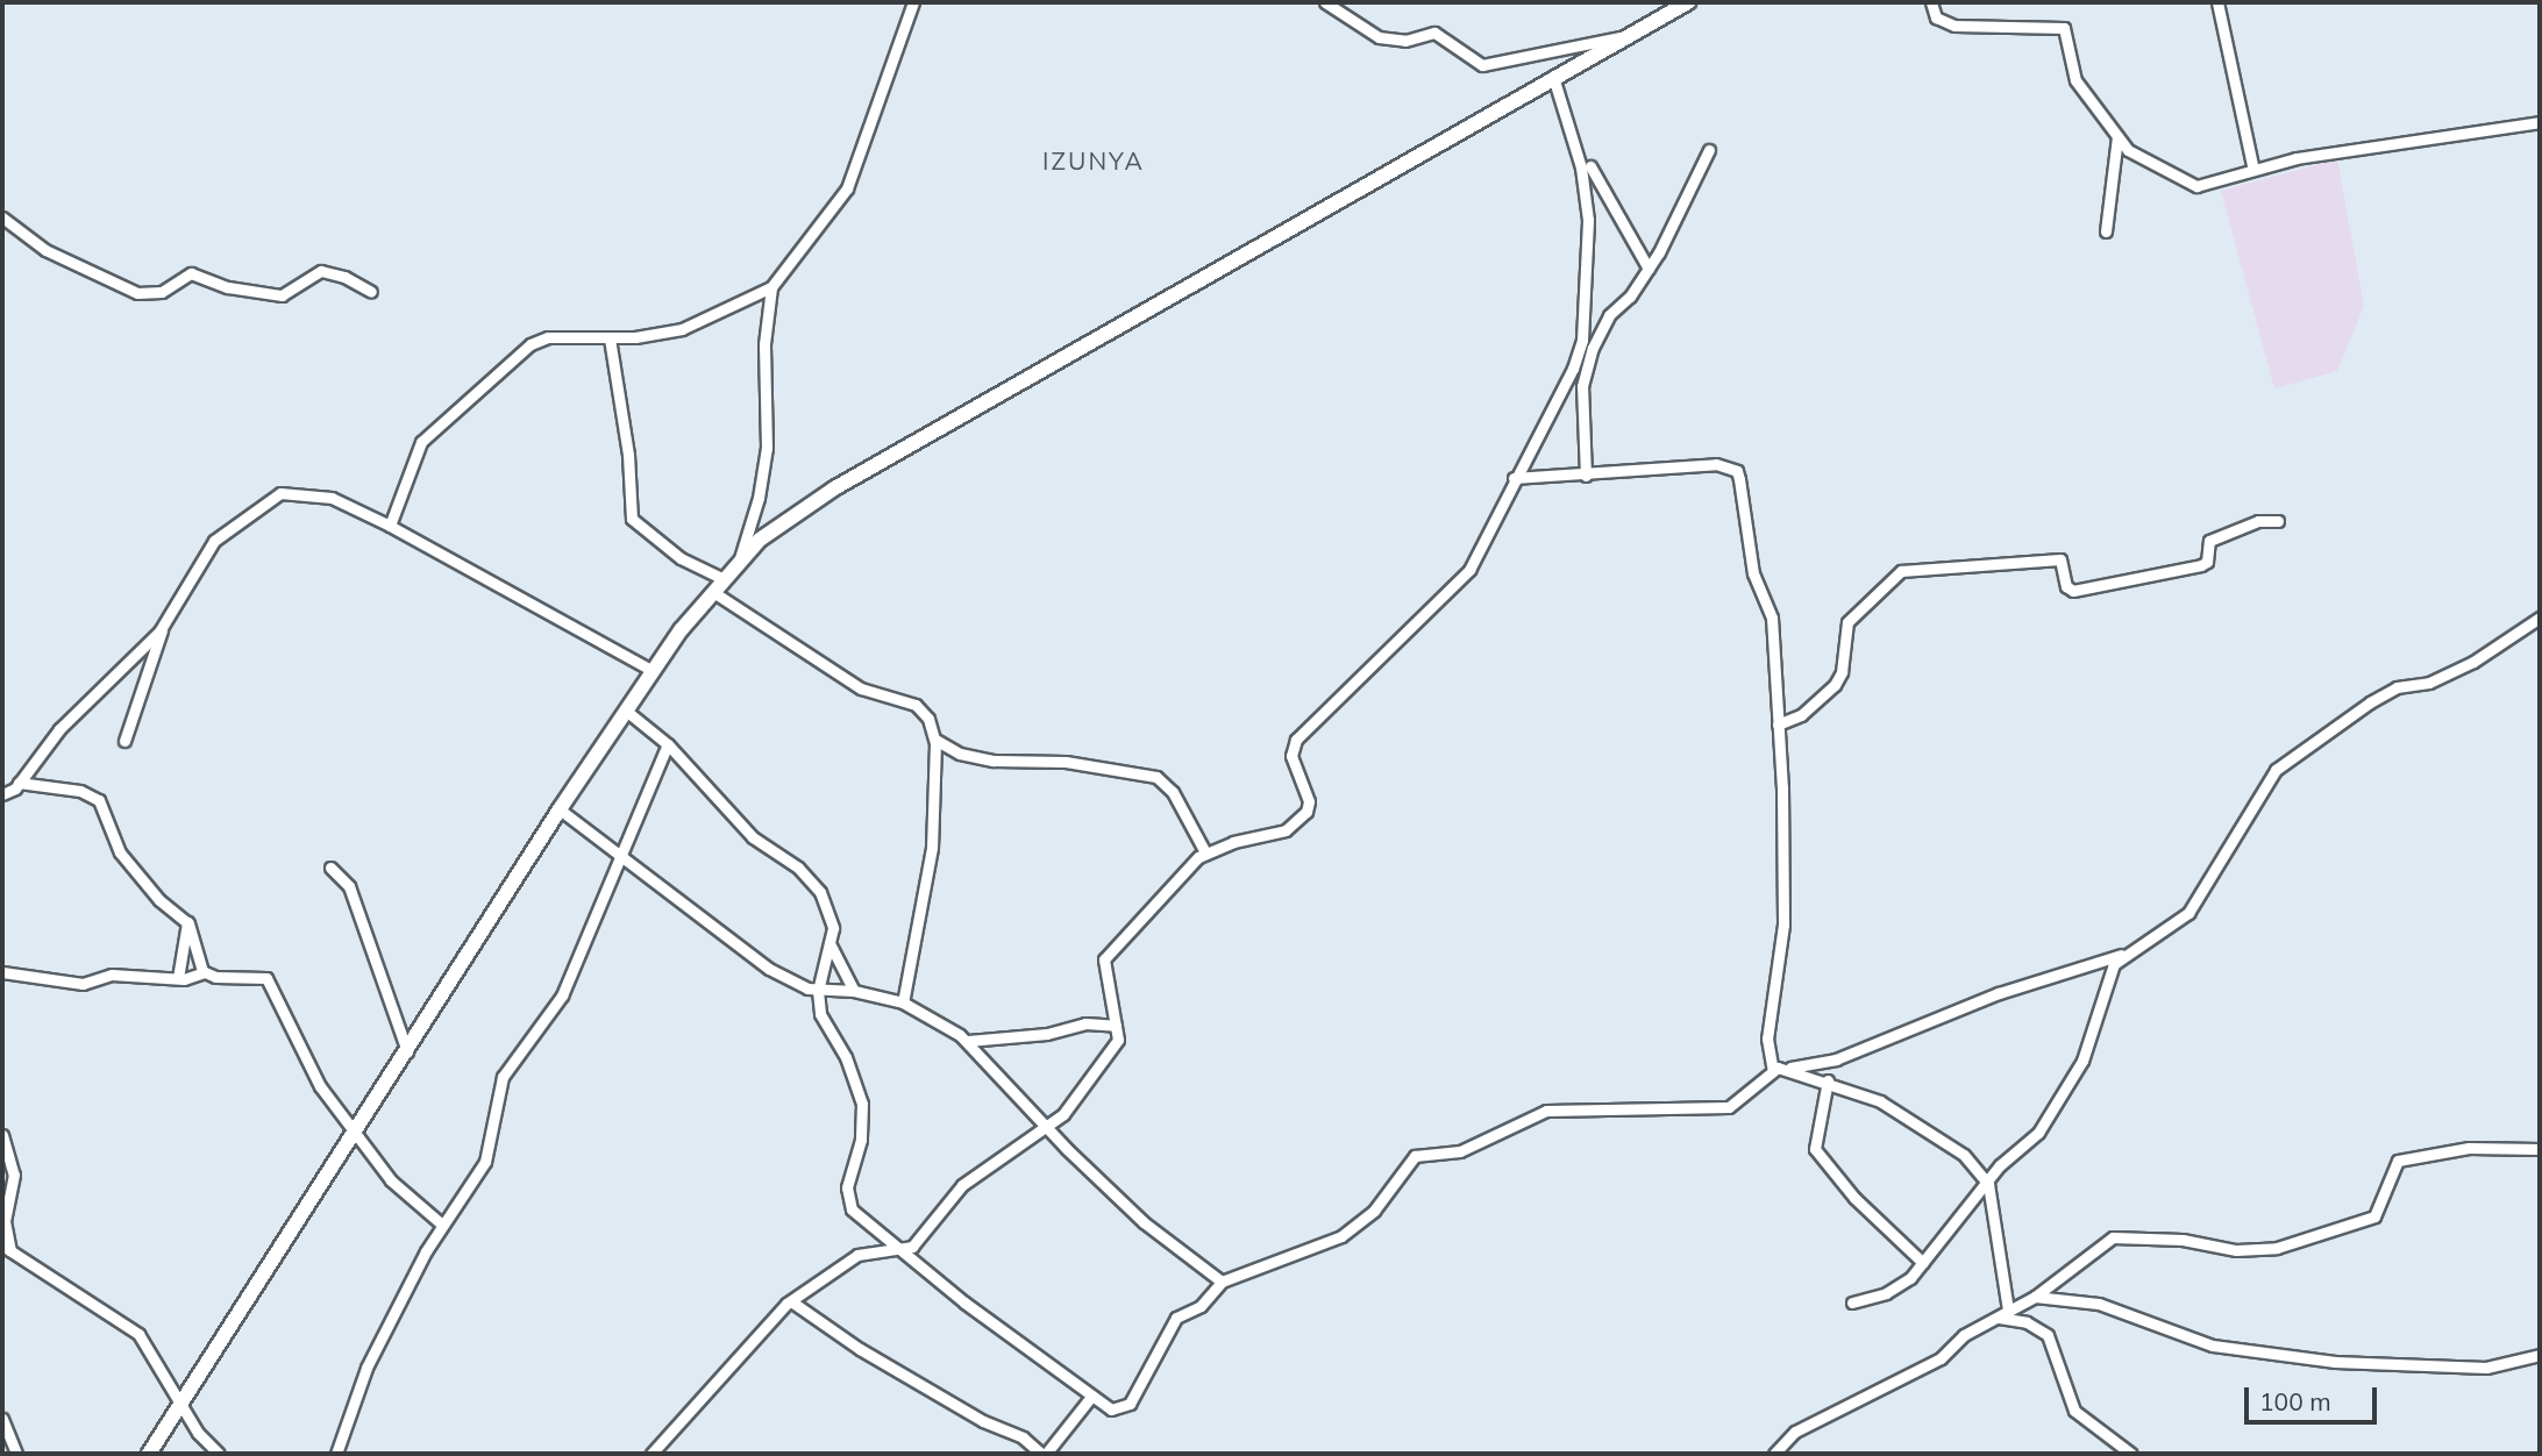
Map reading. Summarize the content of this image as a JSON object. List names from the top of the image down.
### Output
{
  "districts": ["IZUNYA"],
  "scale_bar": "100 m"
}
